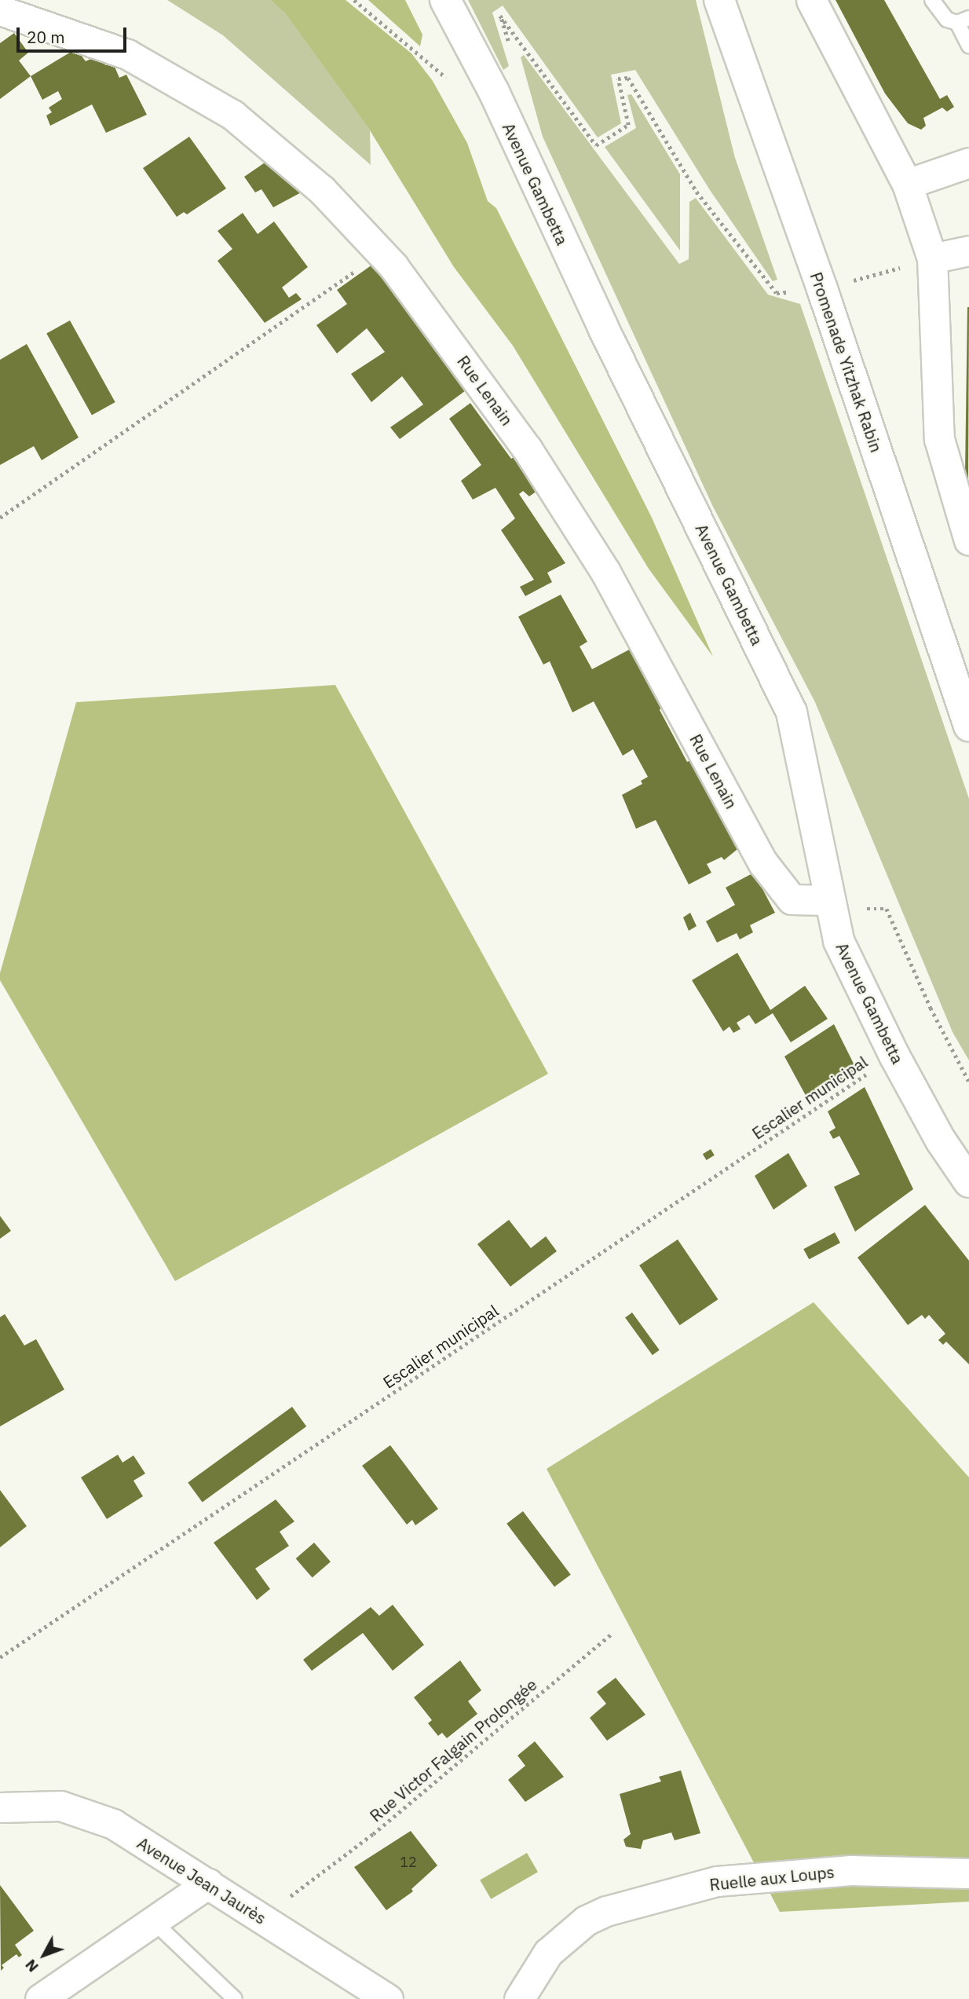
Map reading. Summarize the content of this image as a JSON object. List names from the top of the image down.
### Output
{
  "streets": {
    "main road": ["Avenue Gambetta", "Promenade Yitzhak Rabin"],
    "street": ["Rue Lenain", "Ruelle aux Loups", "Avenue Jean Jaurès"],
    "path": ["Escalier municipal", "Rue Victor Falgain Prolongée"]
  },
  "crossings": [
    ["Avenue Gambetta", "Rue Lenain"],
    ["Avenue Gambetta", "Escalier municipal"]
  ],
  "house_numbers": ["12"],
  "scale_bar": "20 m",
  "north": "bottom left"
}
